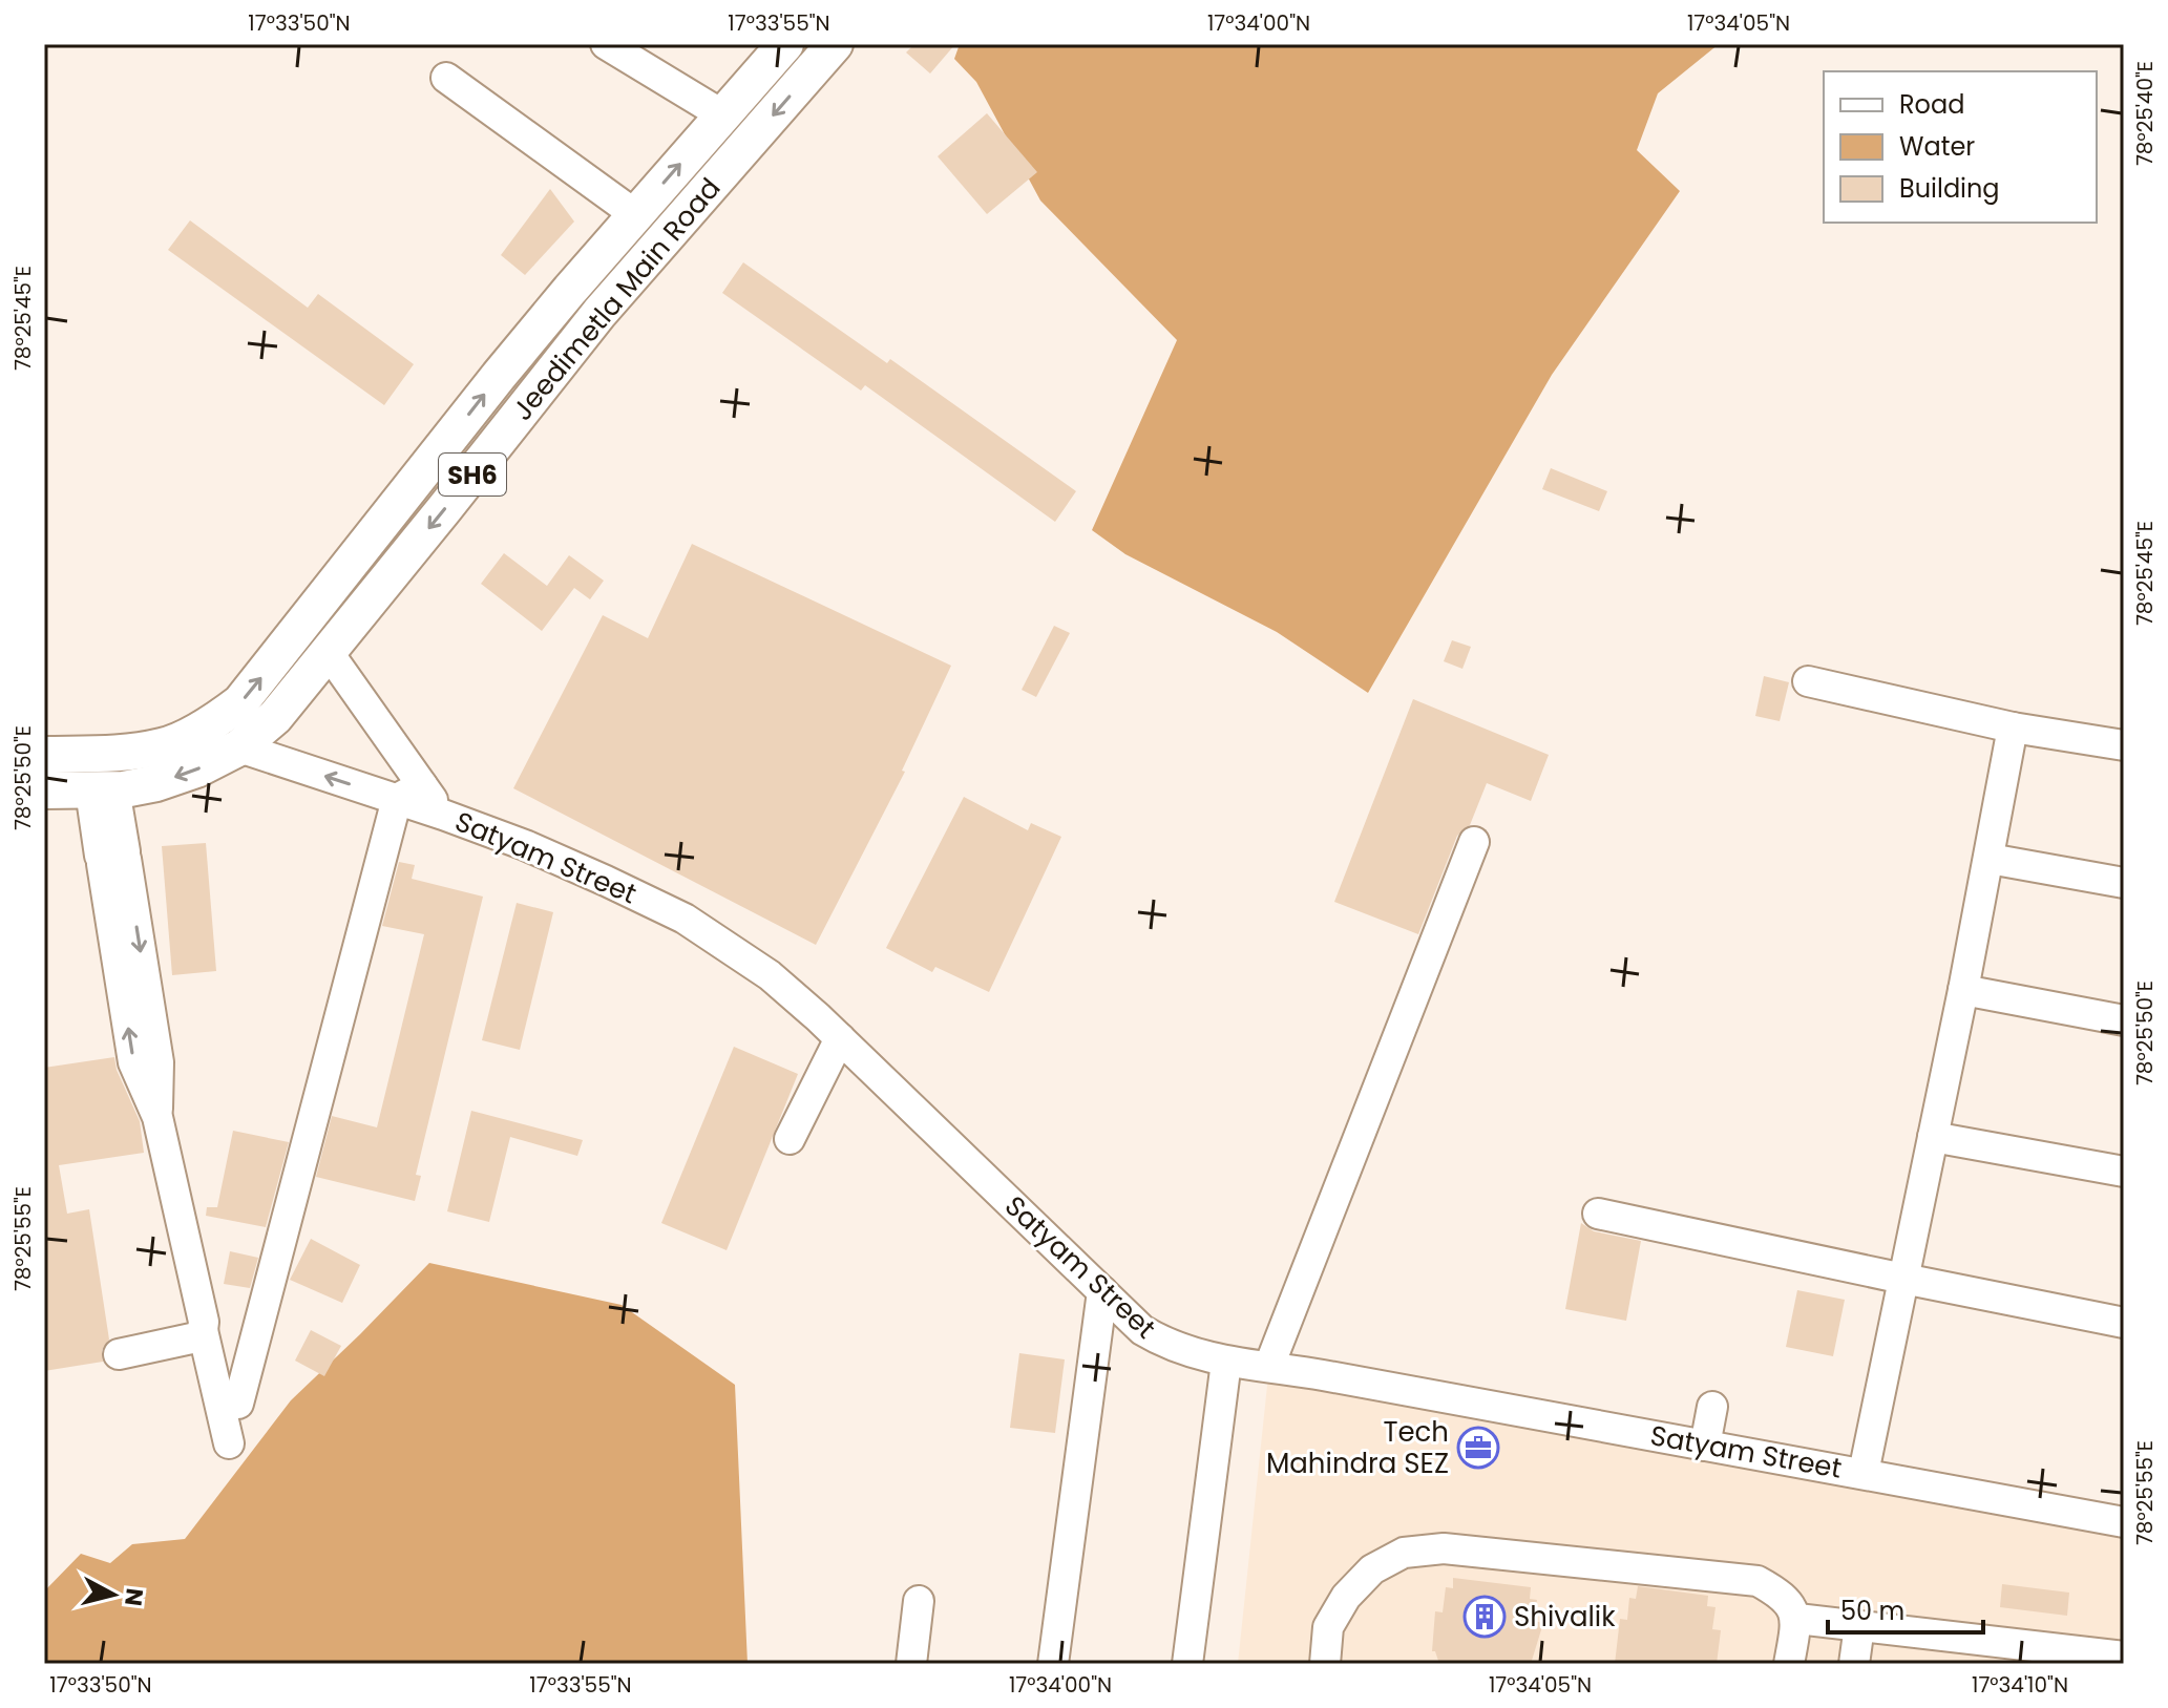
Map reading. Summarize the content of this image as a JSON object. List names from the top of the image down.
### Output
{
  "streets": {
    "main road": ["Jeedimetla Main Road", "SH6"],
    "street": ["Satyam Street"]
  },
  "crossings": [
    ["Jeedimetla Main Road", "Satyam Street"]
  ],
  "places": {
    "office": ["Tech Mahindra SEZ"],
    "building": ["Shivalik"]
  },
  "legend": ["Road", "Water", "Building"],
  "scale_bar": "50 m",
  "north": "right",
  "coordinates": [
    "17°33'50\"N",
    "17°33'55\"N",
    "17°34'00\"N",
    "17°34'05\"N",
    "78°25'40\"E",
    "78°25'45\"E",
    "78°25'50\"E",
    "78°25'55\"E",
    "17°34'10\"N"
  ]
}
